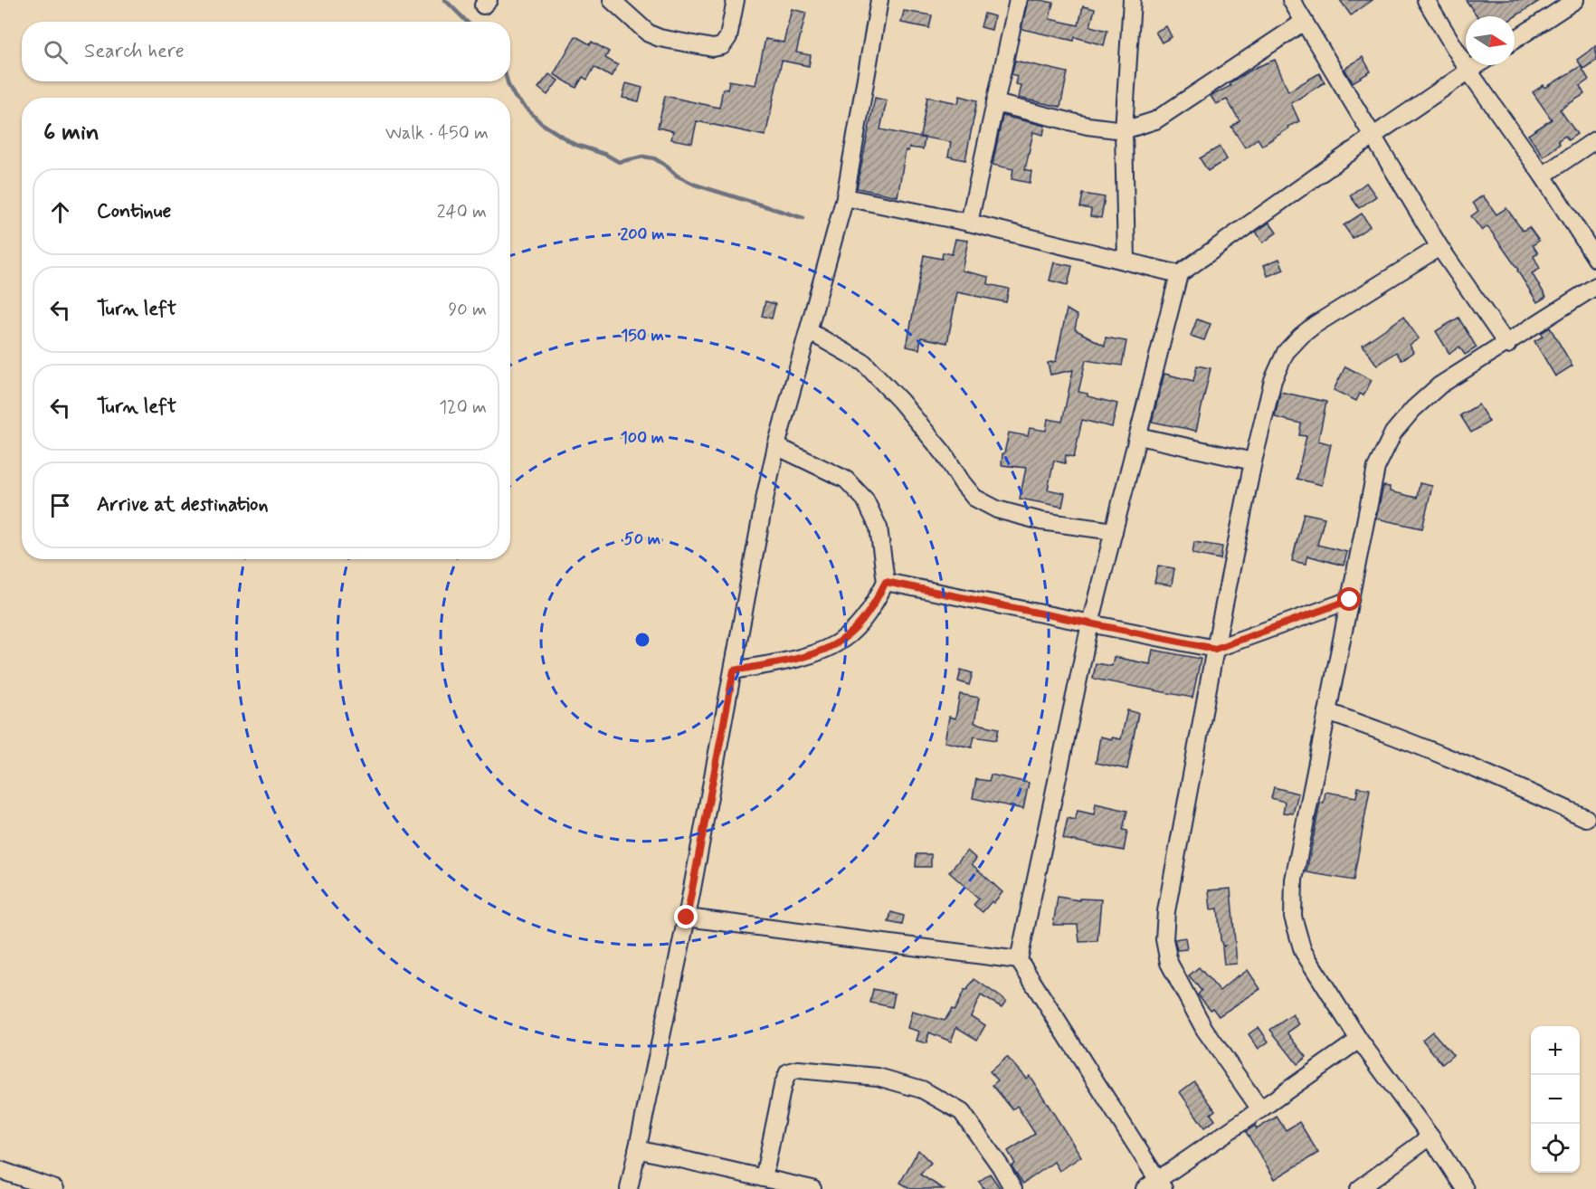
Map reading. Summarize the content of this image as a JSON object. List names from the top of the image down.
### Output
{
  "north": "right",
  "page": {
    "search": "Search here",
    "heading": ["6 min", "Walk · 450 m"],
    "list": [
      ["Continue", "240 m"],
      ["Turn left", "90 m"],
      ["Turn left", "120 m"],
      "Arrive at destination"
    ],
    "map_buttons": ["+", "−"]
  },
  "rings": [
    "200 m",
    "150 m",
    "100 m",
    "50 m"
  ]
}
